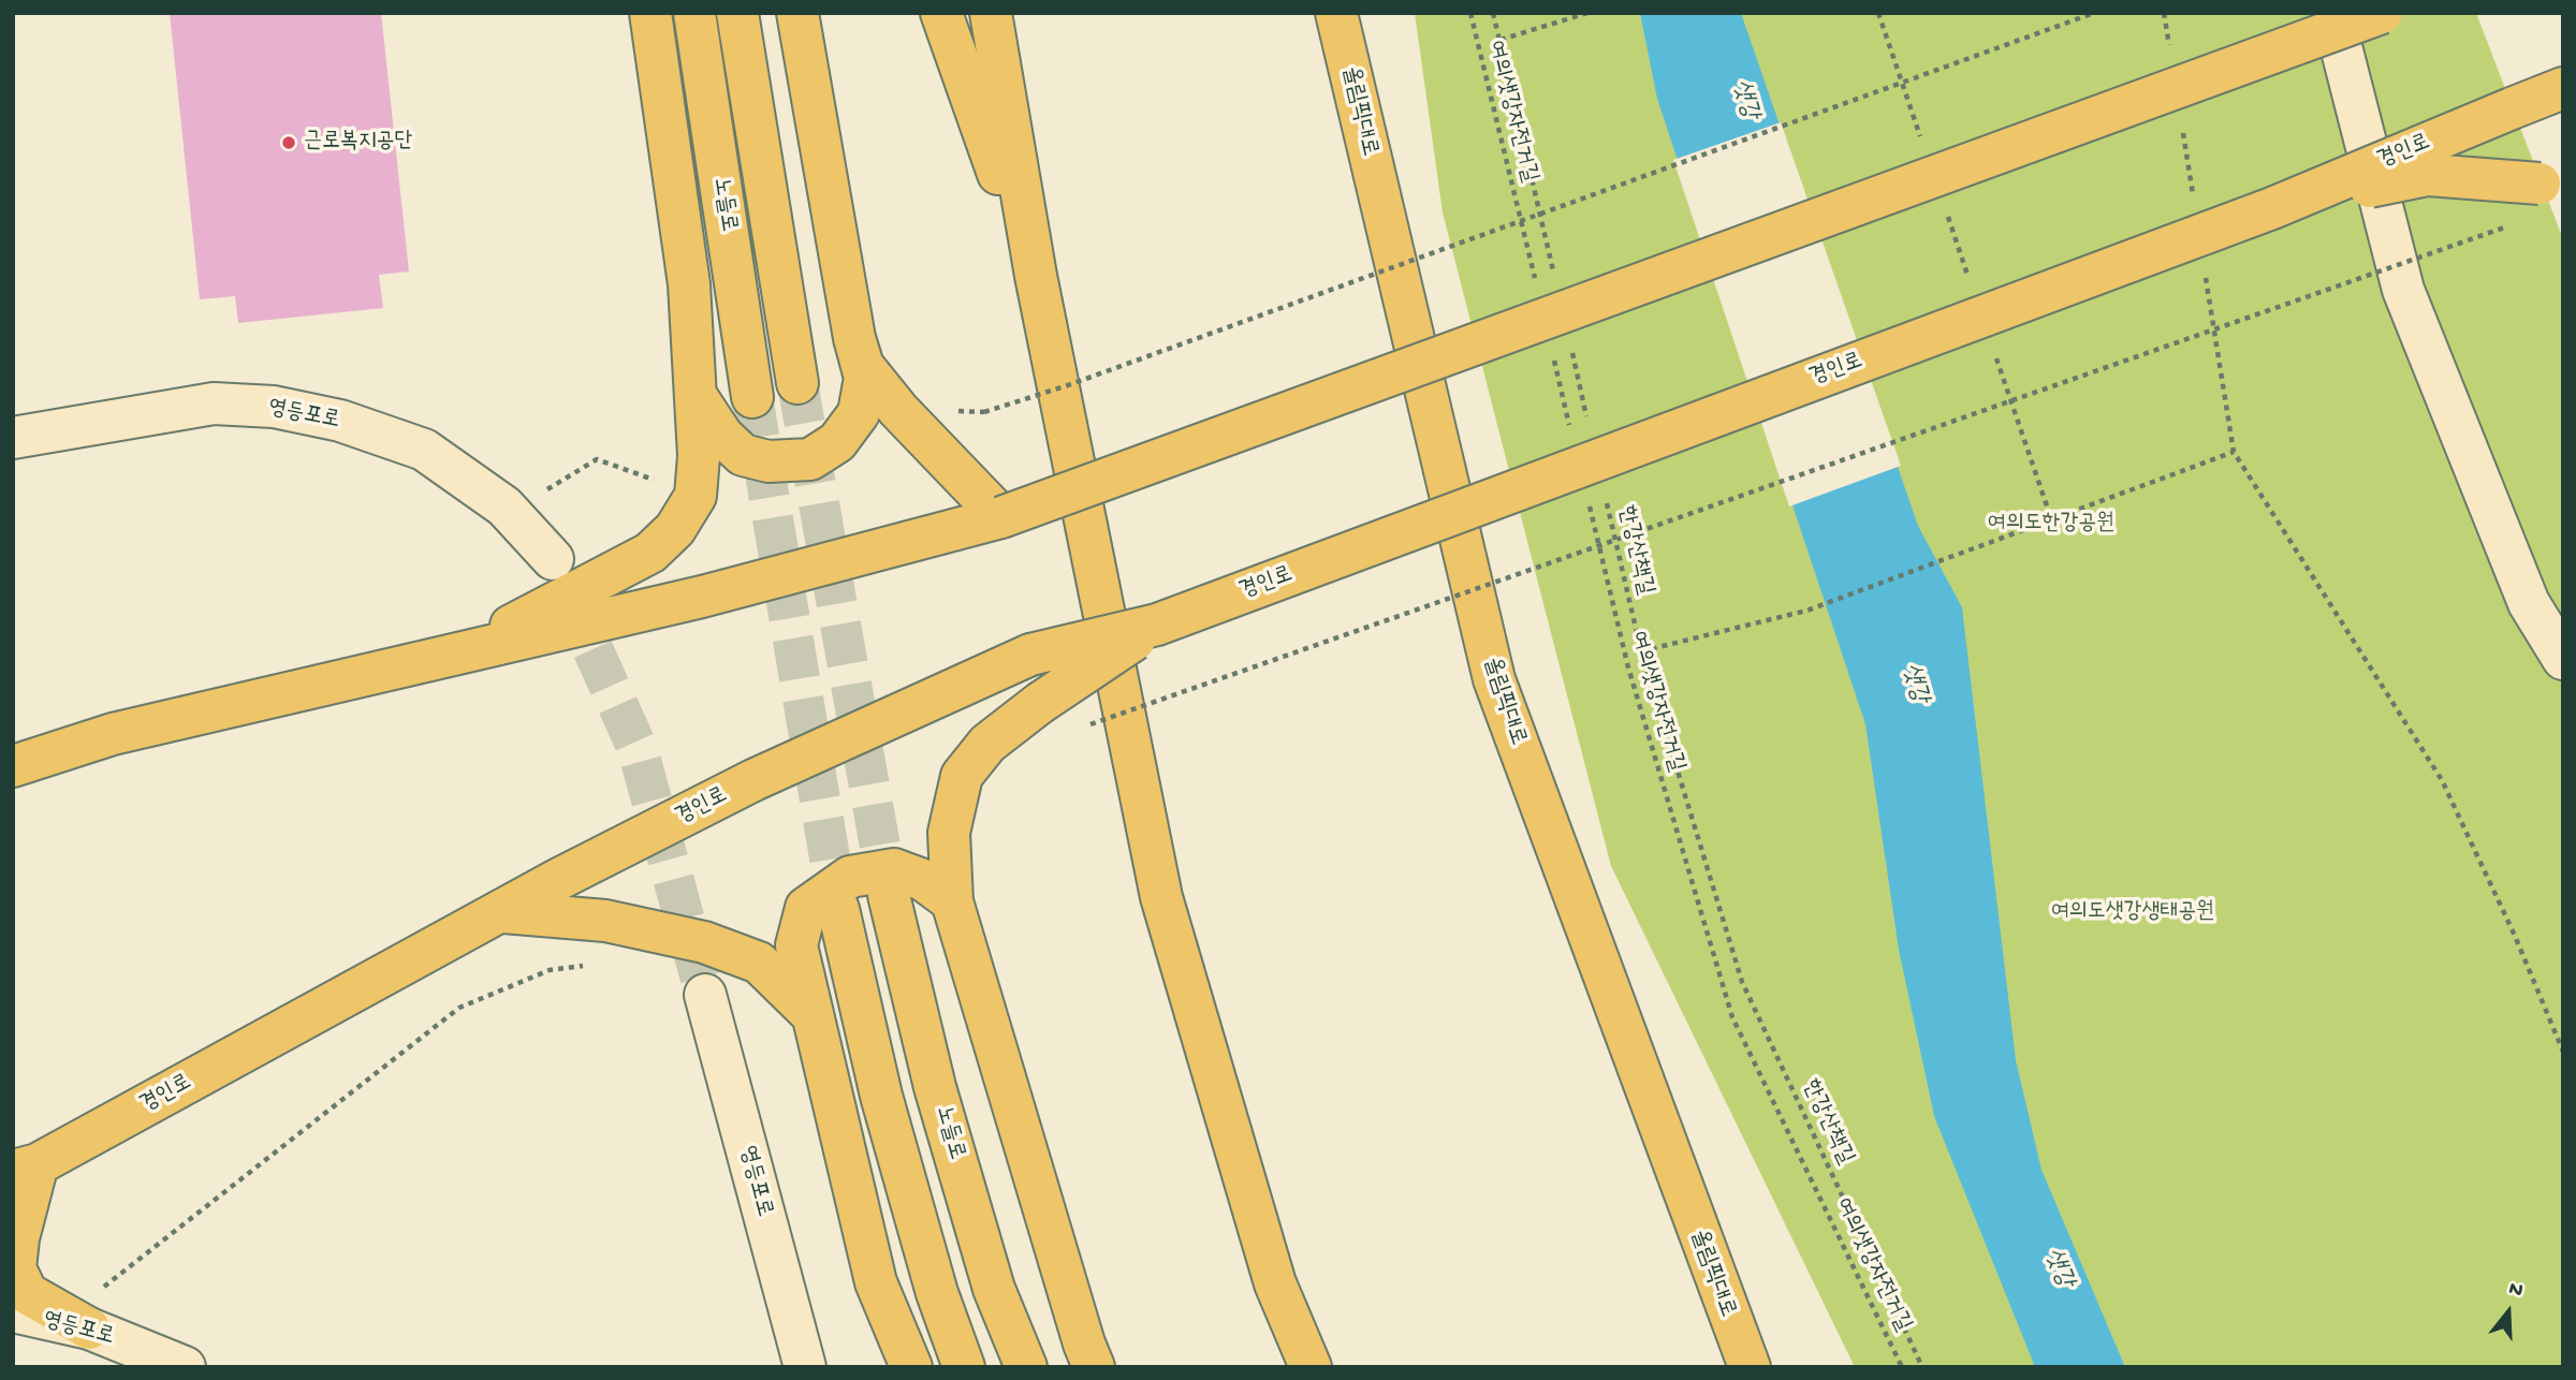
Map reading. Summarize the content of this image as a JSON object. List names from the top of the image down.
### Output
{
  "streets": {
    "main road": [
      "올림픽대로",
      "경인로",
      "노들로",
      "영등포로"
    ],
    "path": ["여의샛강자전거길", "한강산책길"]
  },
  "water": ["샛강"],
  "parks": ["여의도한강공원", "여의도샛강생태공원"],
  "places": ["근로복지공단"],
  "north": "top"
}
